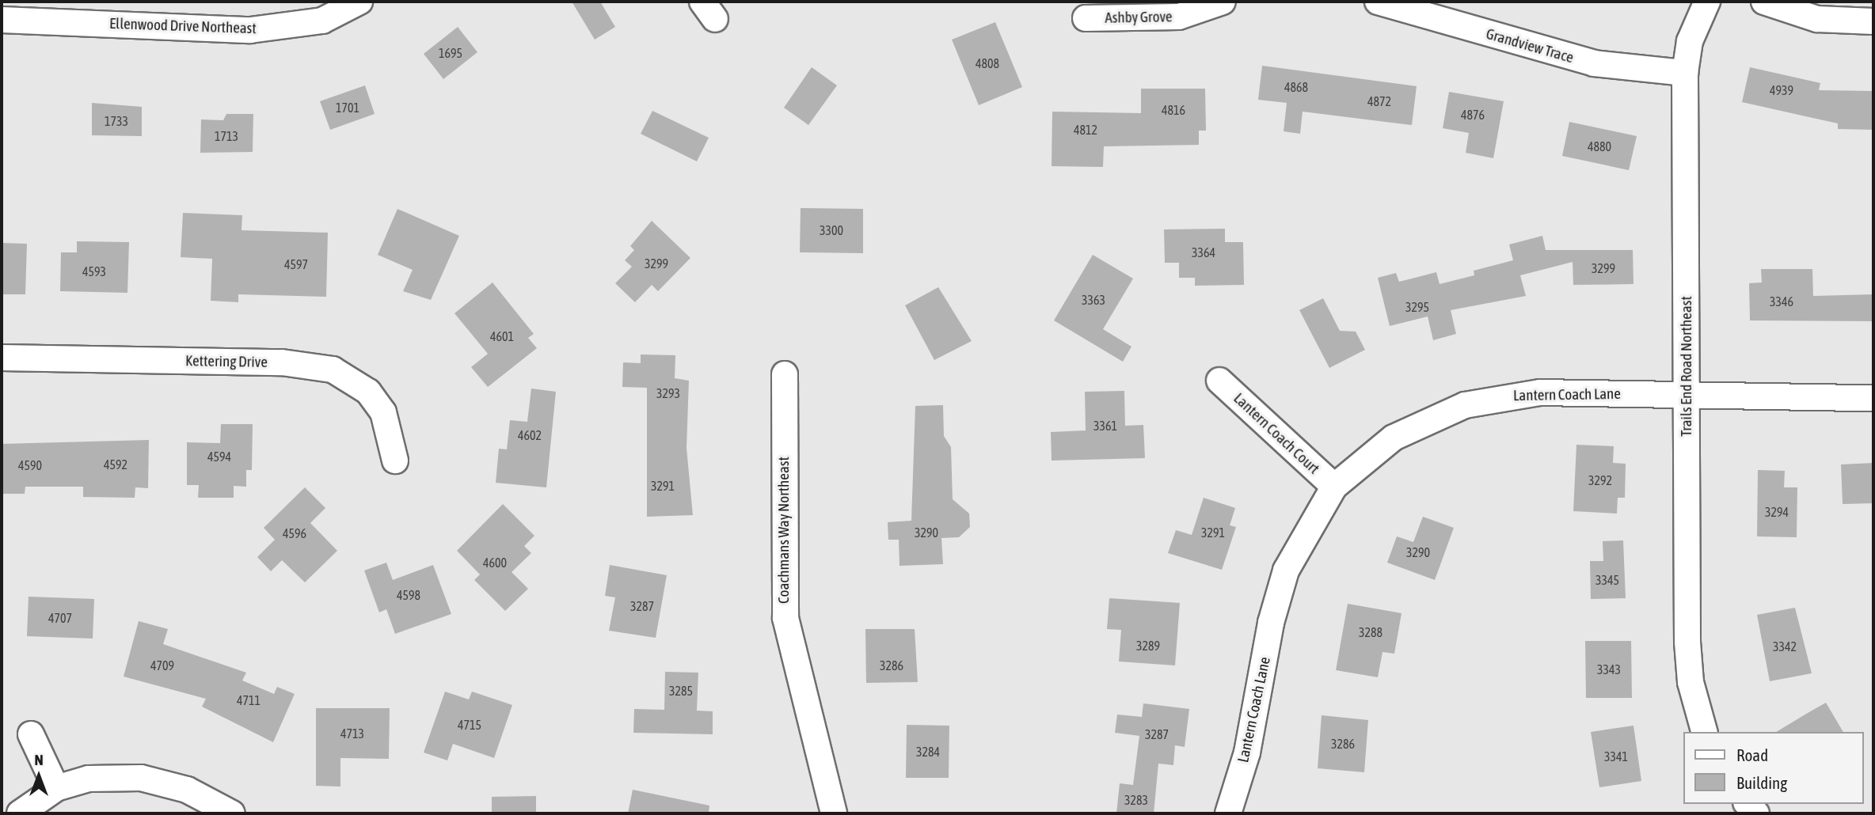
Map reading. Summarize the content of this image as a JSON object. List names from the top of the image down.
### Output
{
  "streets": {
    "street": [
      "Ashby Grove",
      "Ellenwood Drive Northeast",
      "Grandview Trace",
      "Kettering Drive",
      "Trails End Road Northeast",
      "Lantern Coach Lane",
      "Lantern Coach Court",
      "Coachmans Way Northeast"
    ]
  },
  "crossings": [
    ["Grandview Trace", "Trails End Road Northeast"],
    ["Trails End Road Northeast", "Lantern Coach Lane"],
    ["Lantern Coach Lane", "Lantern Coach Court"]
  ],
  "house_numbers": [
    "1695",
    "4808",
    "4868",
    "4939",
    "4872",
    "1701",
    "4816",
    "4876",
    "1733",
    "4812",
    "1713",
    "4880",
    "3300",
    "3364",
    "3299",
    "4597",
    "3299",
    "4593",
    "3363",
    "3346",
    "3295",
    "4601",
    "3293",
    "3361",
    "4602",
    "4594",
    "4592",
    "4590",
    "3292",
    "3291",
    "3294",
    "3290",
    "3291",
    "4596",
    "3290",
    "4600",
    "3345",
    "4598",
    "3287",
    "4707",
    "3288",
    "3289",
    "3342",
    "4709",
    "3286",
    "3343",
    "3285",
    "4711",
    "4715",
    "4713",
    "3287",
    "3286",
    "3284",
    "3341",
    "3283"
  ],
  "legend": ["Road", "Building"],
  "north": "top"
}
